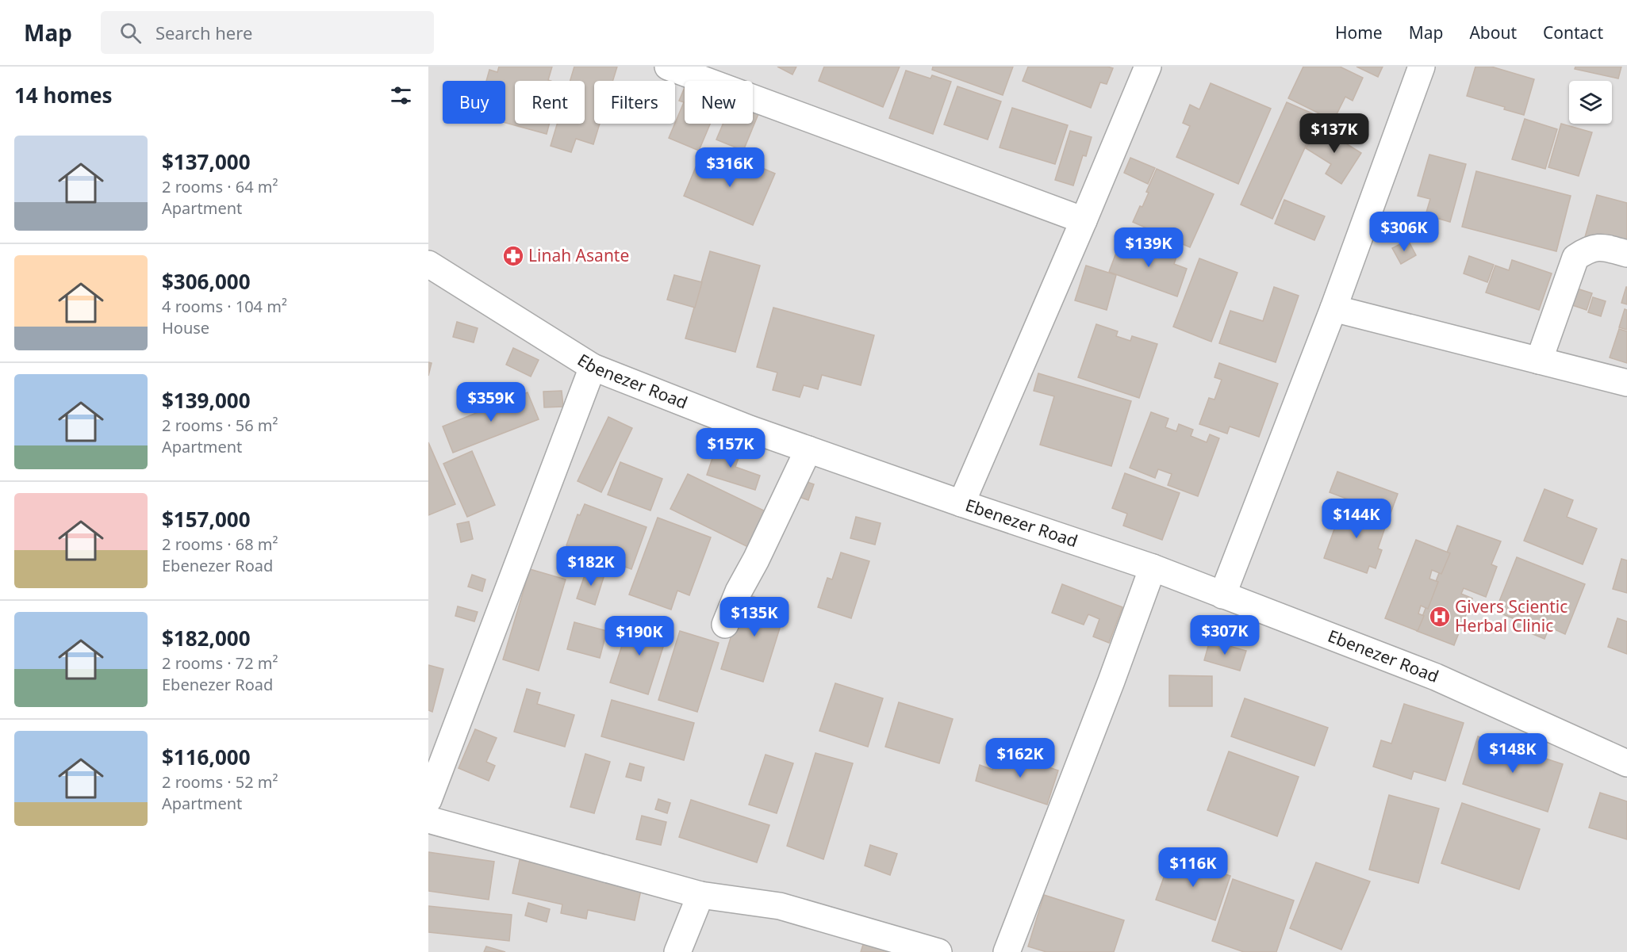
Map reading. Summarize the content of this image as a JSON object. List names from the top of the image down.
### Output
{
  "streets": {
    "street": ["Ebenezer Road"]
  },
  "places": {
    "pharmacy": ["Linah Asante"],
    "hospital": ["Givers Scientic Herbal Clinic"]
  },
  "page": {
    "header": "Map",
    "search": "Search here",
    "nav": [
      "Home",
      "Map",
      "About",
      "Contact"
    ],
    "heading": "14 homes",
    "chip": [
      "Buy",
      "Rent",
      "Filters",
      "New"
    ],
    "price": [
      "$137K",
      "$316K",
      "$306K",
      "$139K",
      "$359K",
      "$157K",
      "$144K",
      "$182K",
      "$135K",
      "$307K",
      "$190K",
      "$148K",
      "$162K",
      "$116K"
    ],
    "list": [
      {
        "name": "$137,000",
        "note": "2 rooms · 64 m² · Apartment"
      },
      {
        "name": "$306,000",
        "note": "4 rooms · 104 m² · House"
      },
      {
        "name": "$139,000",
        "note": "2 rooms · 56 m² · Apartment"
      },
      {
        "name": "$157,000",
        "note": "2 rooms · 68 m² · Ebenezer Road"
      },
      {
        "name": "$182,000",
        "note": "2 rooms · 72 m² · Ebenezer Road"
      },
      {
        "name": "$116,000",
        "note": "2 rooms · 52 m² · Apartment"
      }
    ]
  }
}
